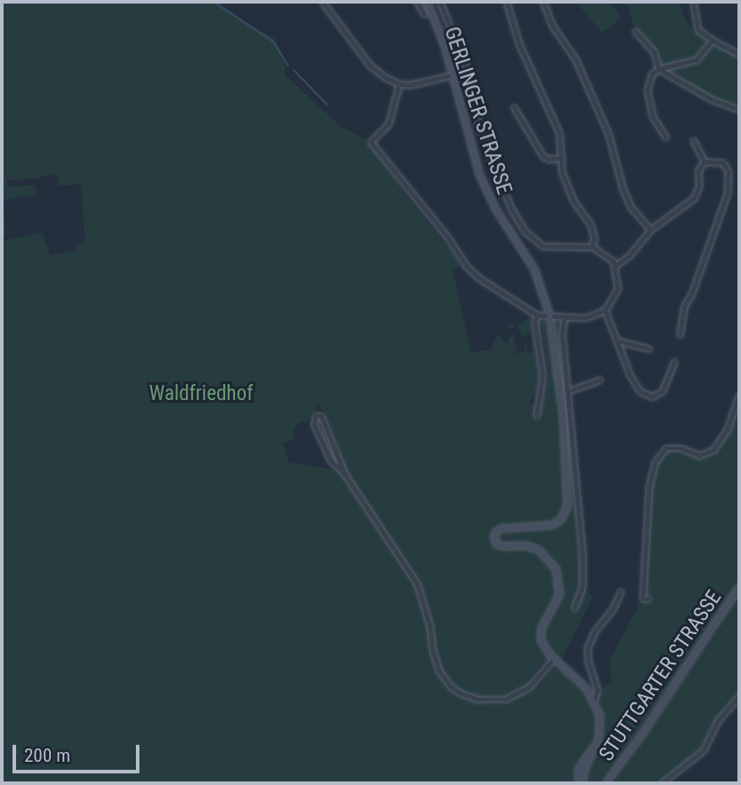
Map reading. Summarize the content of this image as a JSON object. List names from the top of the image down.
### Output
{
  "streets": {
    "main road": ["STUTTGARTER STRASSE"],
    "street": ["GERLINGER STRASSE"]
  },
  "parks": ["Waldfriedhof"],
  "scale_bar": "200 m"
}
